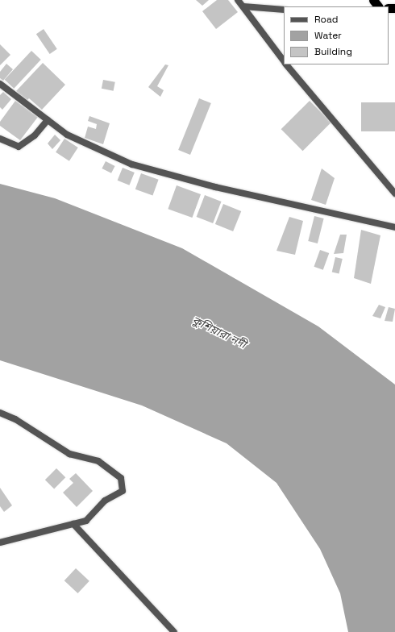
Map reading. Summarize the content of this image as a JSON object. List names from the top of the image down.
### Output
{
  "water": ["কুশিয়ারা নদী"],
  "legend": ["Road", "Water", "Building"]
}
